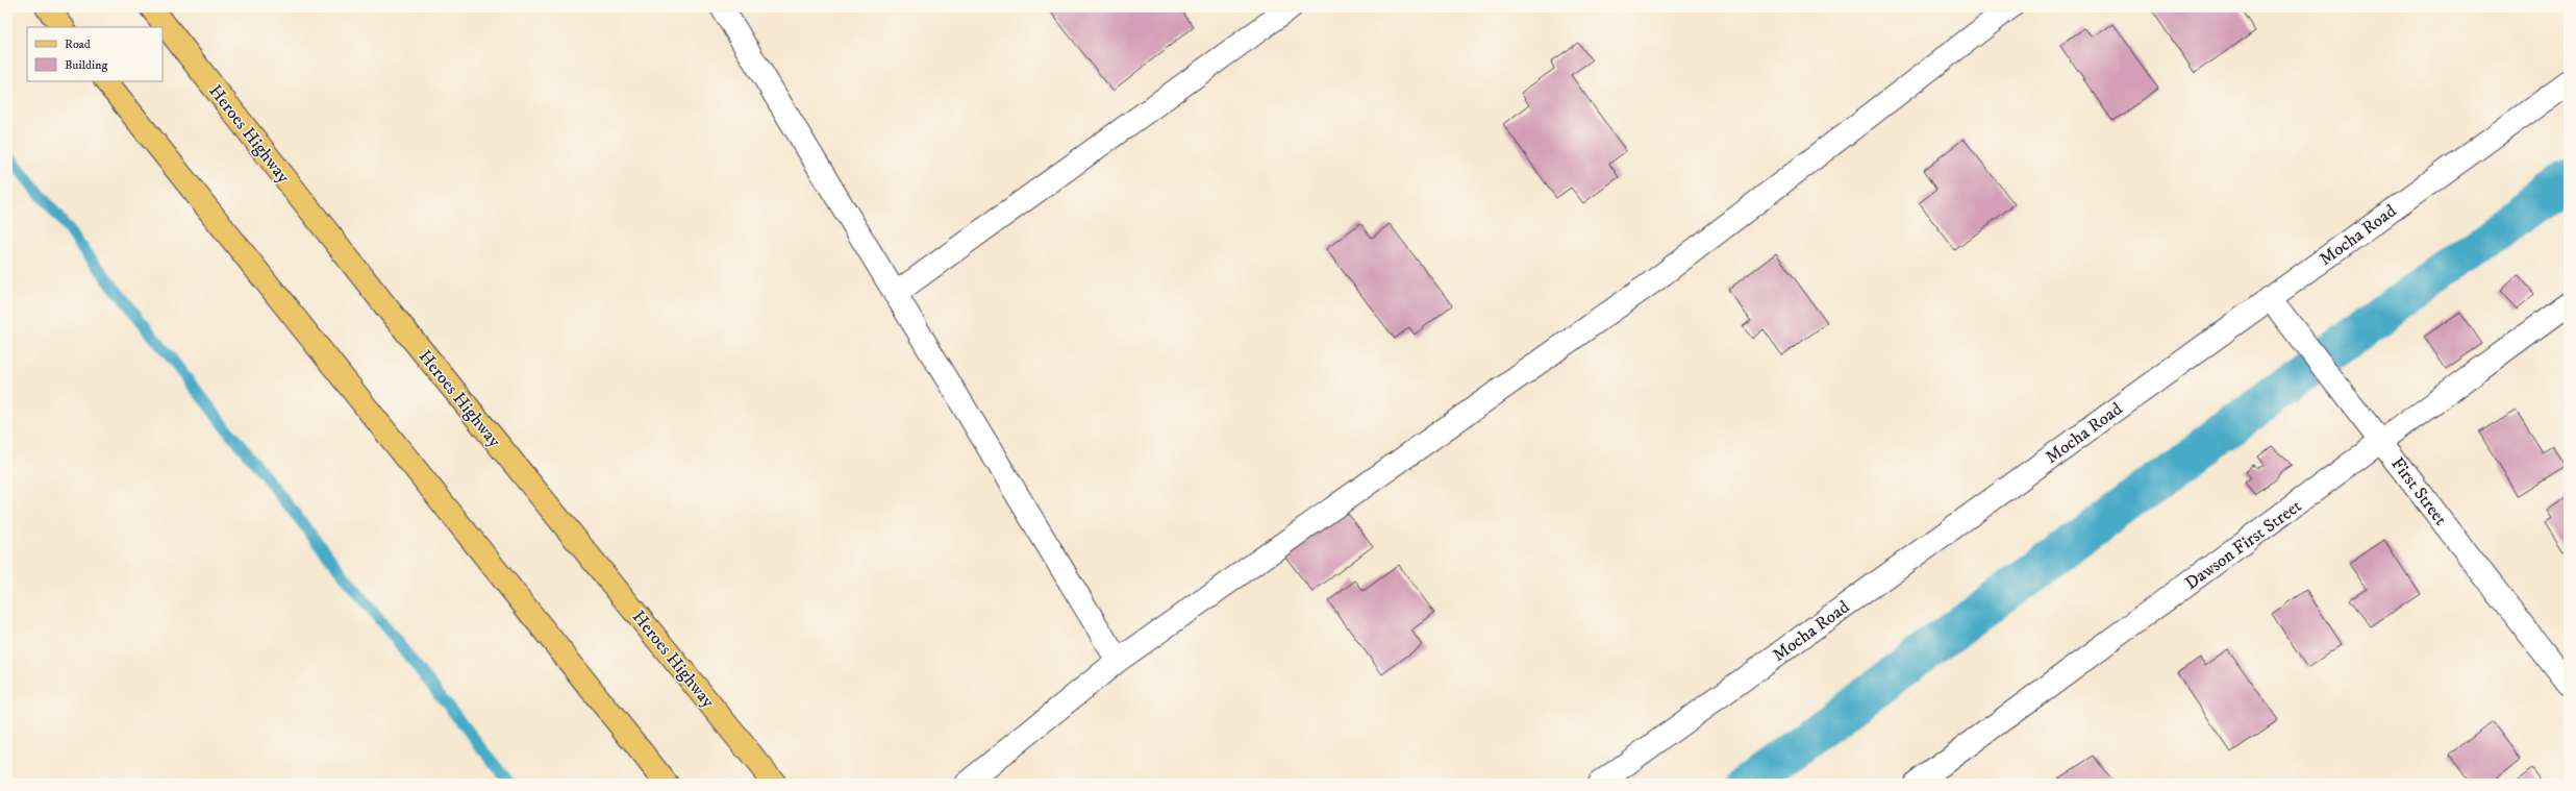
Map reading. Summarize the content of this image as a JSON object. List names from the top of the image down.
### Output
{
  "streets": {
    "main road": ["Heroes Highway"],
    "street": ["Mocha Road", "First Street", "Dawson First Street"]
  },
  "crossings": [
    ["Mocha Road", "First Street"],
    ["First Street", "Dawson First Street"]
  ],
  "legend": ["Road", "Building"]
}
